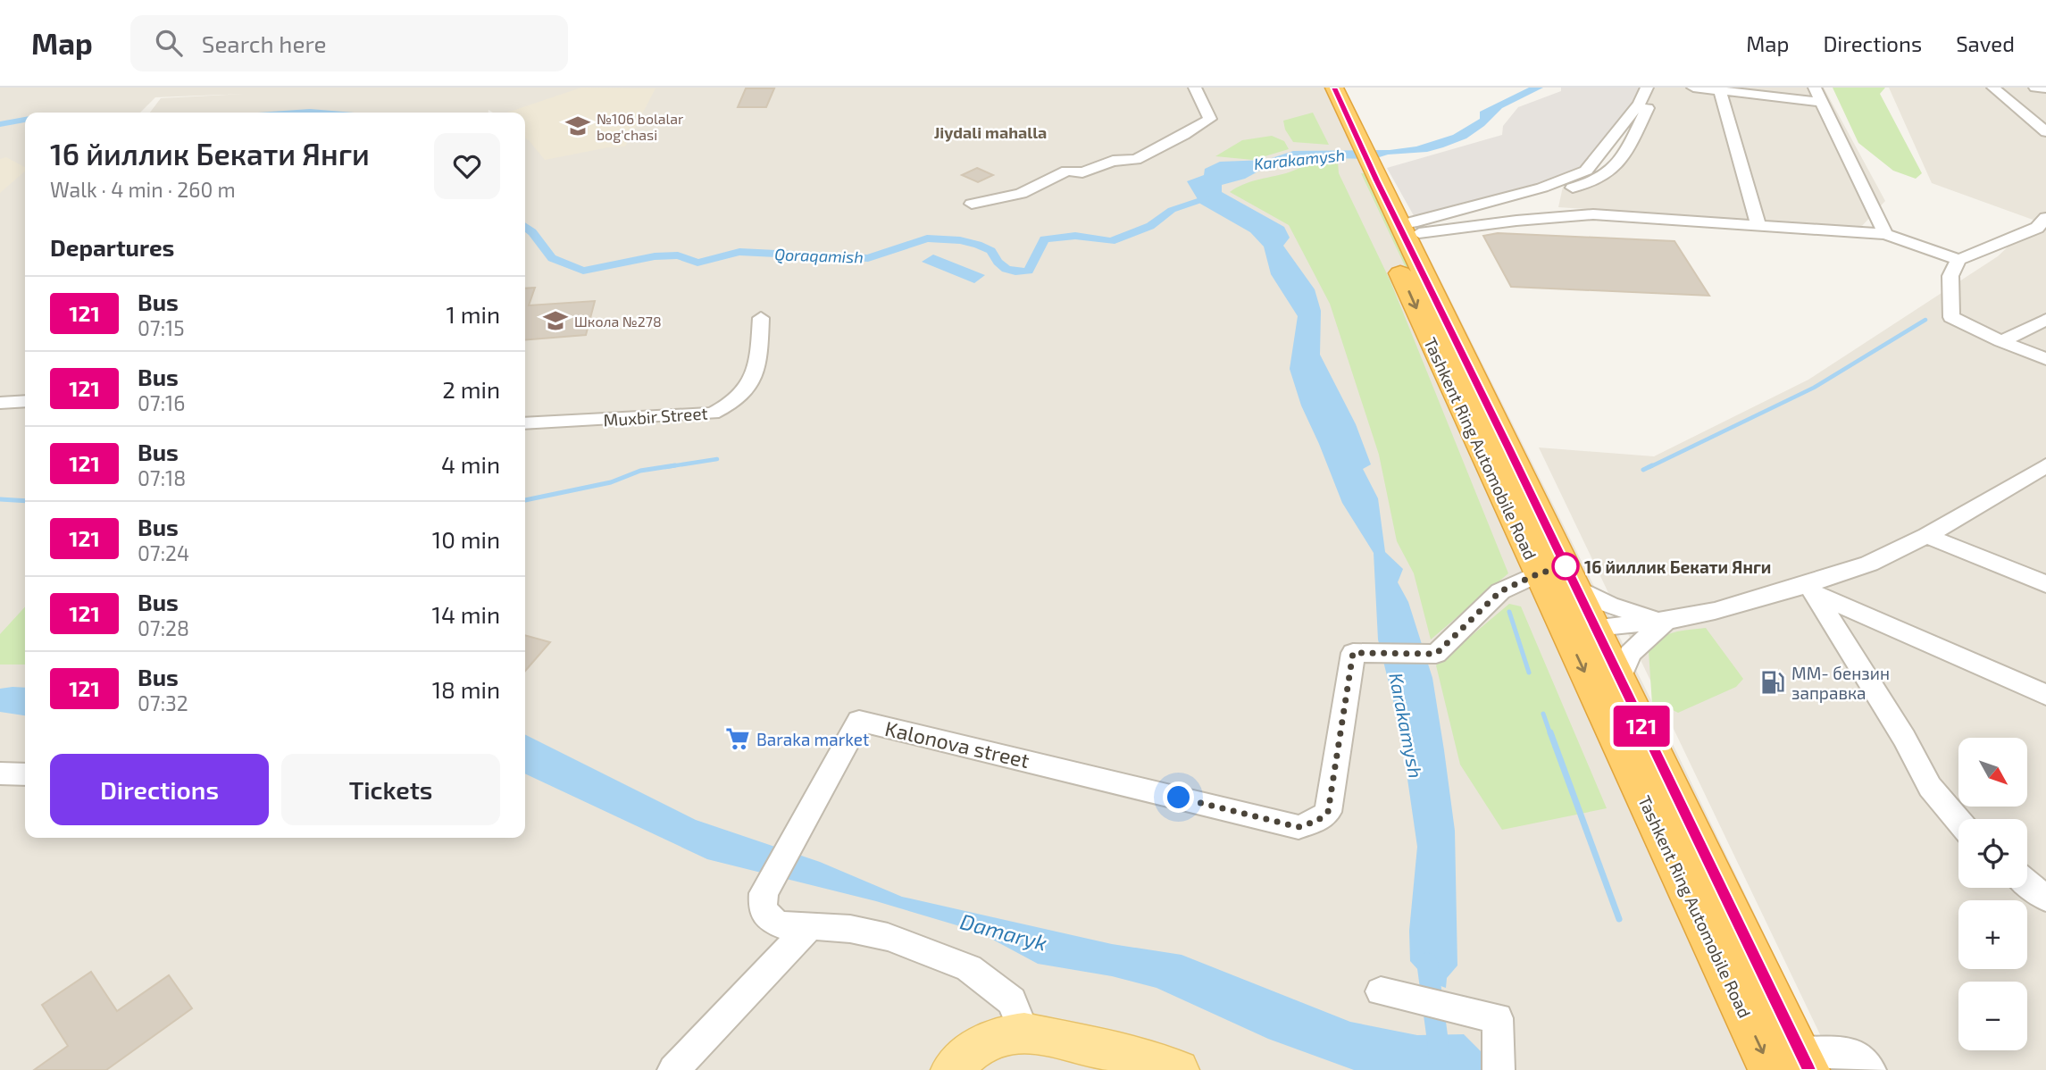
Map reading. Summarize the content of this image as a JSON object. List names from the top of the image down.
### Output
{
  "streets": {
    "highway": ["Tashkent Ring Automobile Road"],
    "street": ["Muxbir Street", "Kalonova street"]
  },
  "crossings": [
    ["Tashkent Ring Automobile Road", "Kalonova street"]
  ],
  "districts": ["Jiydali mahalla"],
  "water": ["Karakamysh", "Qoraqamish", "Damaryk"],
  "places": {
    "school or university": ["№106 bolalar bog'chasi", "Школа №278"],
    "other": ["16 йиллик Бекати Янги"],
    "fuel station": ["ММ- бензин заправка"],
    "supermarket": ["Baraka market"]
  },
  "lines": ["bus line 121"],
  "north": "bottom right",
  "page": {
    "header": "Map",
    "search": "Search here",
    "nav": ["Map", "Directions", "Saved"],
    "on_map": "121",
    "heading": [
      ["16 йиллик Бекати Янги", "Walk · 4 min · 260 m"],
      "Departures"
    ],
    "list": [
      {
        "mark": "121",
        "name": "Bus",
        "note": "07:15",
        "value": "1 min"
      },
      {
        "mark": "121",
        "name": "Bus",
        "note": "07:16",
        "value": "2 min"
      },
      {
        "mark": "121",
        "name": "Bus",
        "note": "07:18",
        "value": "4 min"
      },
      {
        "mark": "121",
        "name": "Bus",
        "note": "07:24",
        "value": "10 min"
      },
      {
        "mark": "121",
        "name": "Bus",
        "note": "07:28",
        "value": "14 min"
      },
      {
        "mark": "121",
        "name": "Bus",
        "note": "07:32",
        "value": "18 min"
      }
    ],
    "map_buttons": ["+", "−"],
    "buttons": ["Directions", "Tickets"]
  }
}
